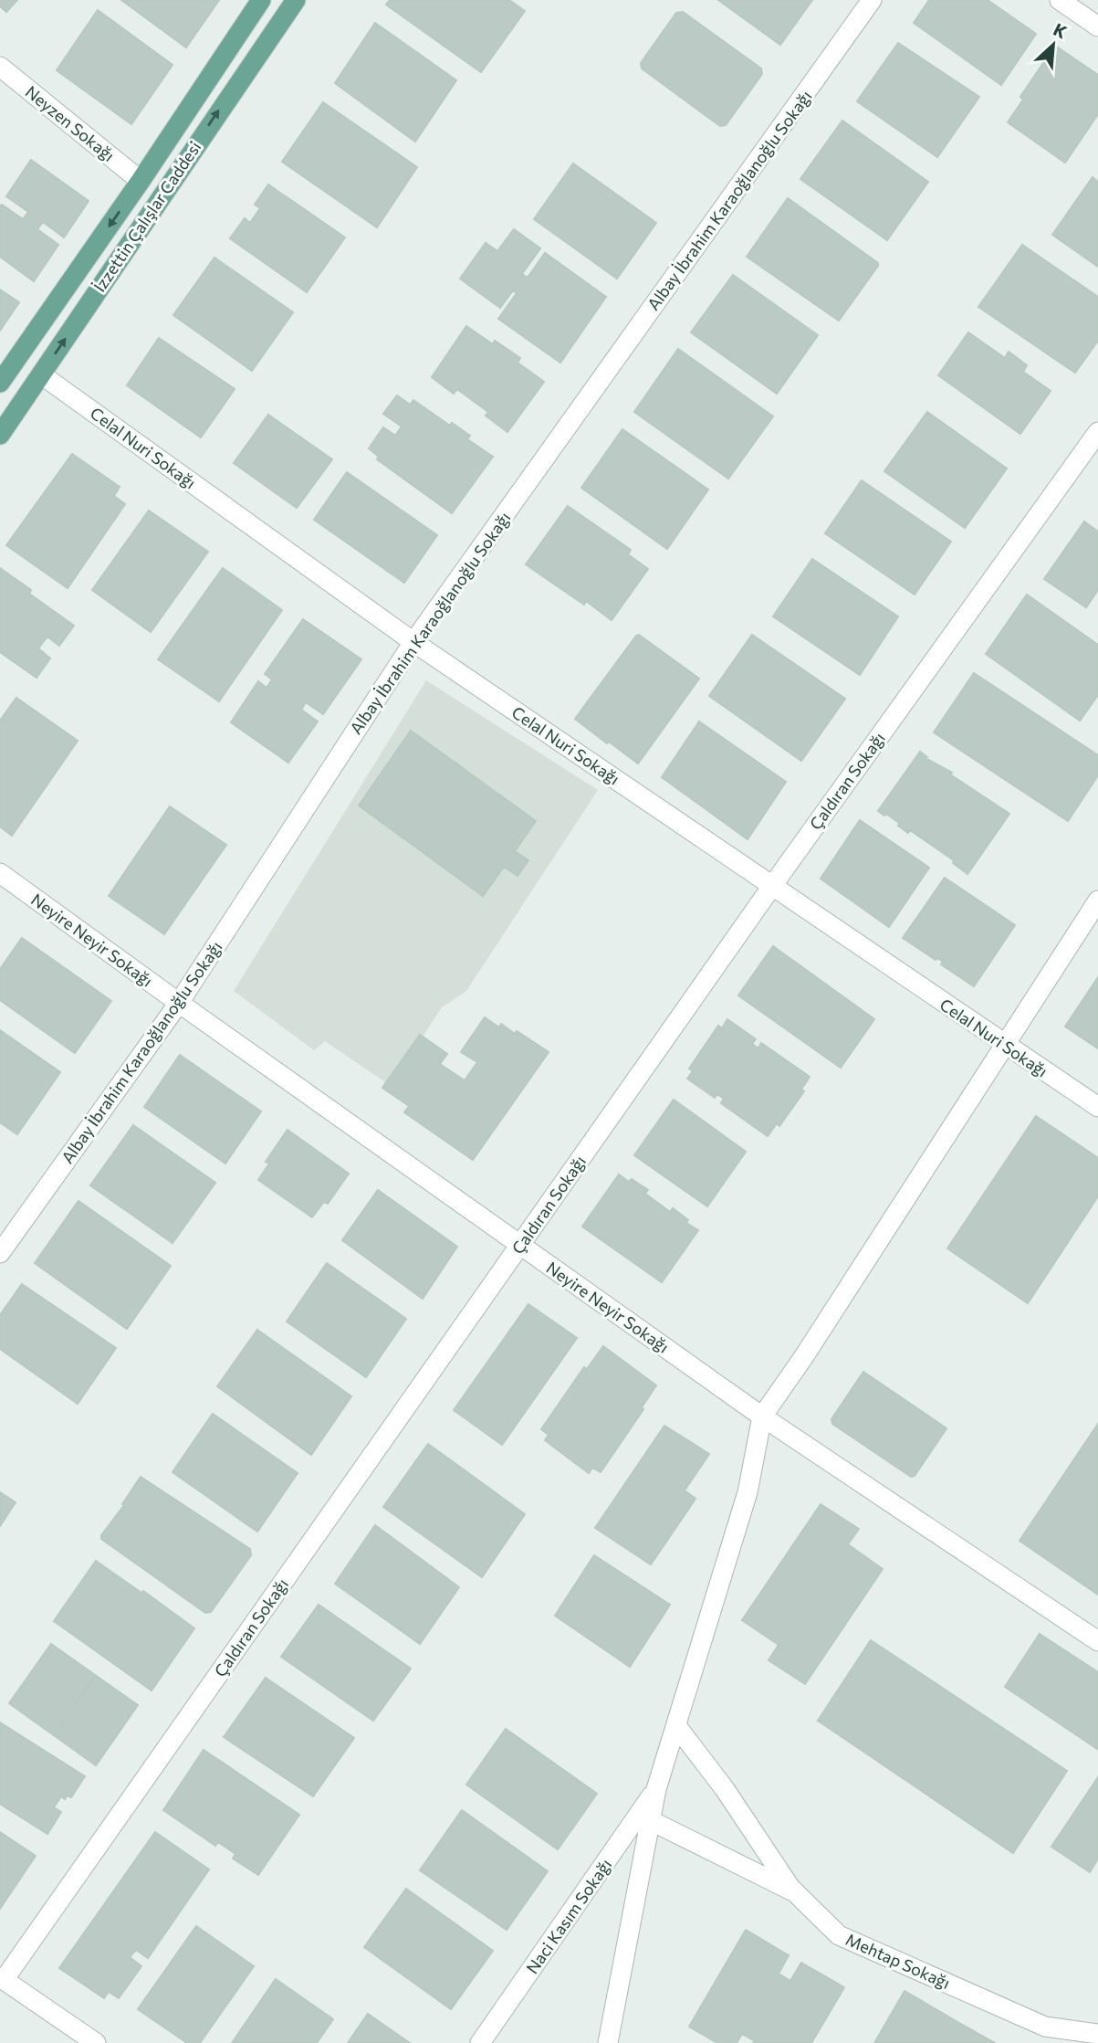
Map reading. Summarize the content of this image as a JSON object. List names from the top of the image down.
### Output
{
  "streets": {
    "main road": ["İzzettin Çalışlar Caddesi"],
    "street": [
      "Neyzen Sokağı",
      "Albay İbrahim Karaoğlanoğlu Sokağı",
      "Celal Nuri Sokağı",
      "Çaldıran Sokağı",
      "Neyire Neyir Sokağı",
      "Naci Kasım Sokağı",
      "Mehtap Sokağı"
    ]
  },
  "crossings": [
    ["Neyzen Sokağı", "İzzettin Çalışlar Caddesi"],
    ["Albay İbrahim Karaoğlanoğlu Sokağı", "Celal Nuri Sokağı"],
    ["Albay İbrahim Karaoğlanoğlu Sokağı", "Neyire Neyir Sokağı"],
    ["İzzettin Çalışlar Caddesi", "Celal Nuri Sokağı"],
    ["Celal Nuri Sokağı", "Çaldıran Sokağı"],
    ["Çaldıran Sokağı", "Neyire Neyir Sokağı"]
  ],
  "north": "top right"
}
